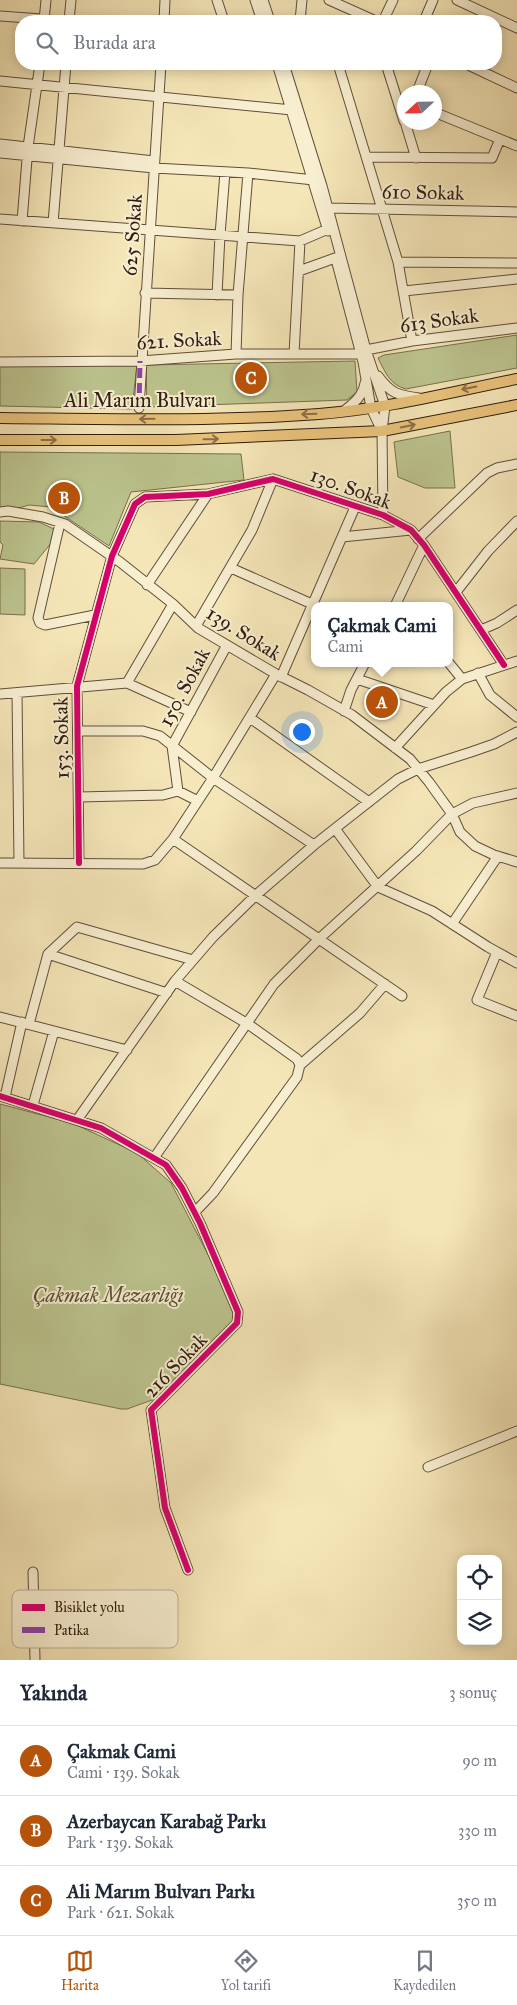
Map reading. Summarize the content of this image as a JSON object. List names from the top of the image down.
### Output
{
  "streets": {
    "main road": ["Ali Marım Bulvarı"],
    "street": [
      "610 Sokak",
      "625 Sokak",
      "613 Sokak",
      "621. Sokak",
      "130. Sokak",
      "139. Sokak",
      "150. Sokak",
      "153. Sokak",
      "216 Sokak"
    ]
  },
  "crossings": [
    ["625 Sokak", "621. Sokak"],
    ["613 Sokak", "621. Sokak"],
    ["139. Sokak", "150. Sokak"],
    ["139. Sokak", "153. Sokak"]
  ],
  "parks": ["Çakmak Mezarlığı"],
  "legend": ["Bisiklet yolu", "Patika"],
  "north": "left",
  "page": {
    "search": "Burada ara",
    "pins": ["C", "B", "A"],
    "popup": ["Çakmak Cami", "Cami"],
    "heading": ["Yakında", "3 sonuç"],
    "list": [
      {
        "mark": "A",
        "name": "Çakmak Cami",
        "note": "Cami · 139. Sokak",
        "value": "90 m"
      },
      {
        "mark": "B",
        "name": "Azerbaycan Karabağ Parkı",
        "note": "Park · 139. Sokak",
        "value": "330 m"
      },
      {
        "mark": "C",
        "name": "Ali Marım Bulvarı Parkı",
        "note": "Park · 621. Sokak",
        "value": "350 m"
      }
    ],
    "nav": ["Harita", "Yol tarifi", "Kaydedilen"]
  }
}
